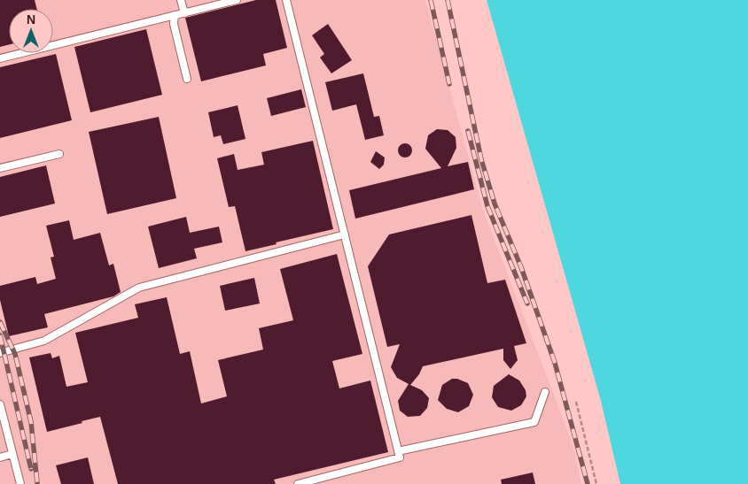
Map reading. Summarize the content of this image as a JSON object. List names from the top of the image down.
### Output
{
  "north": "top"
}
